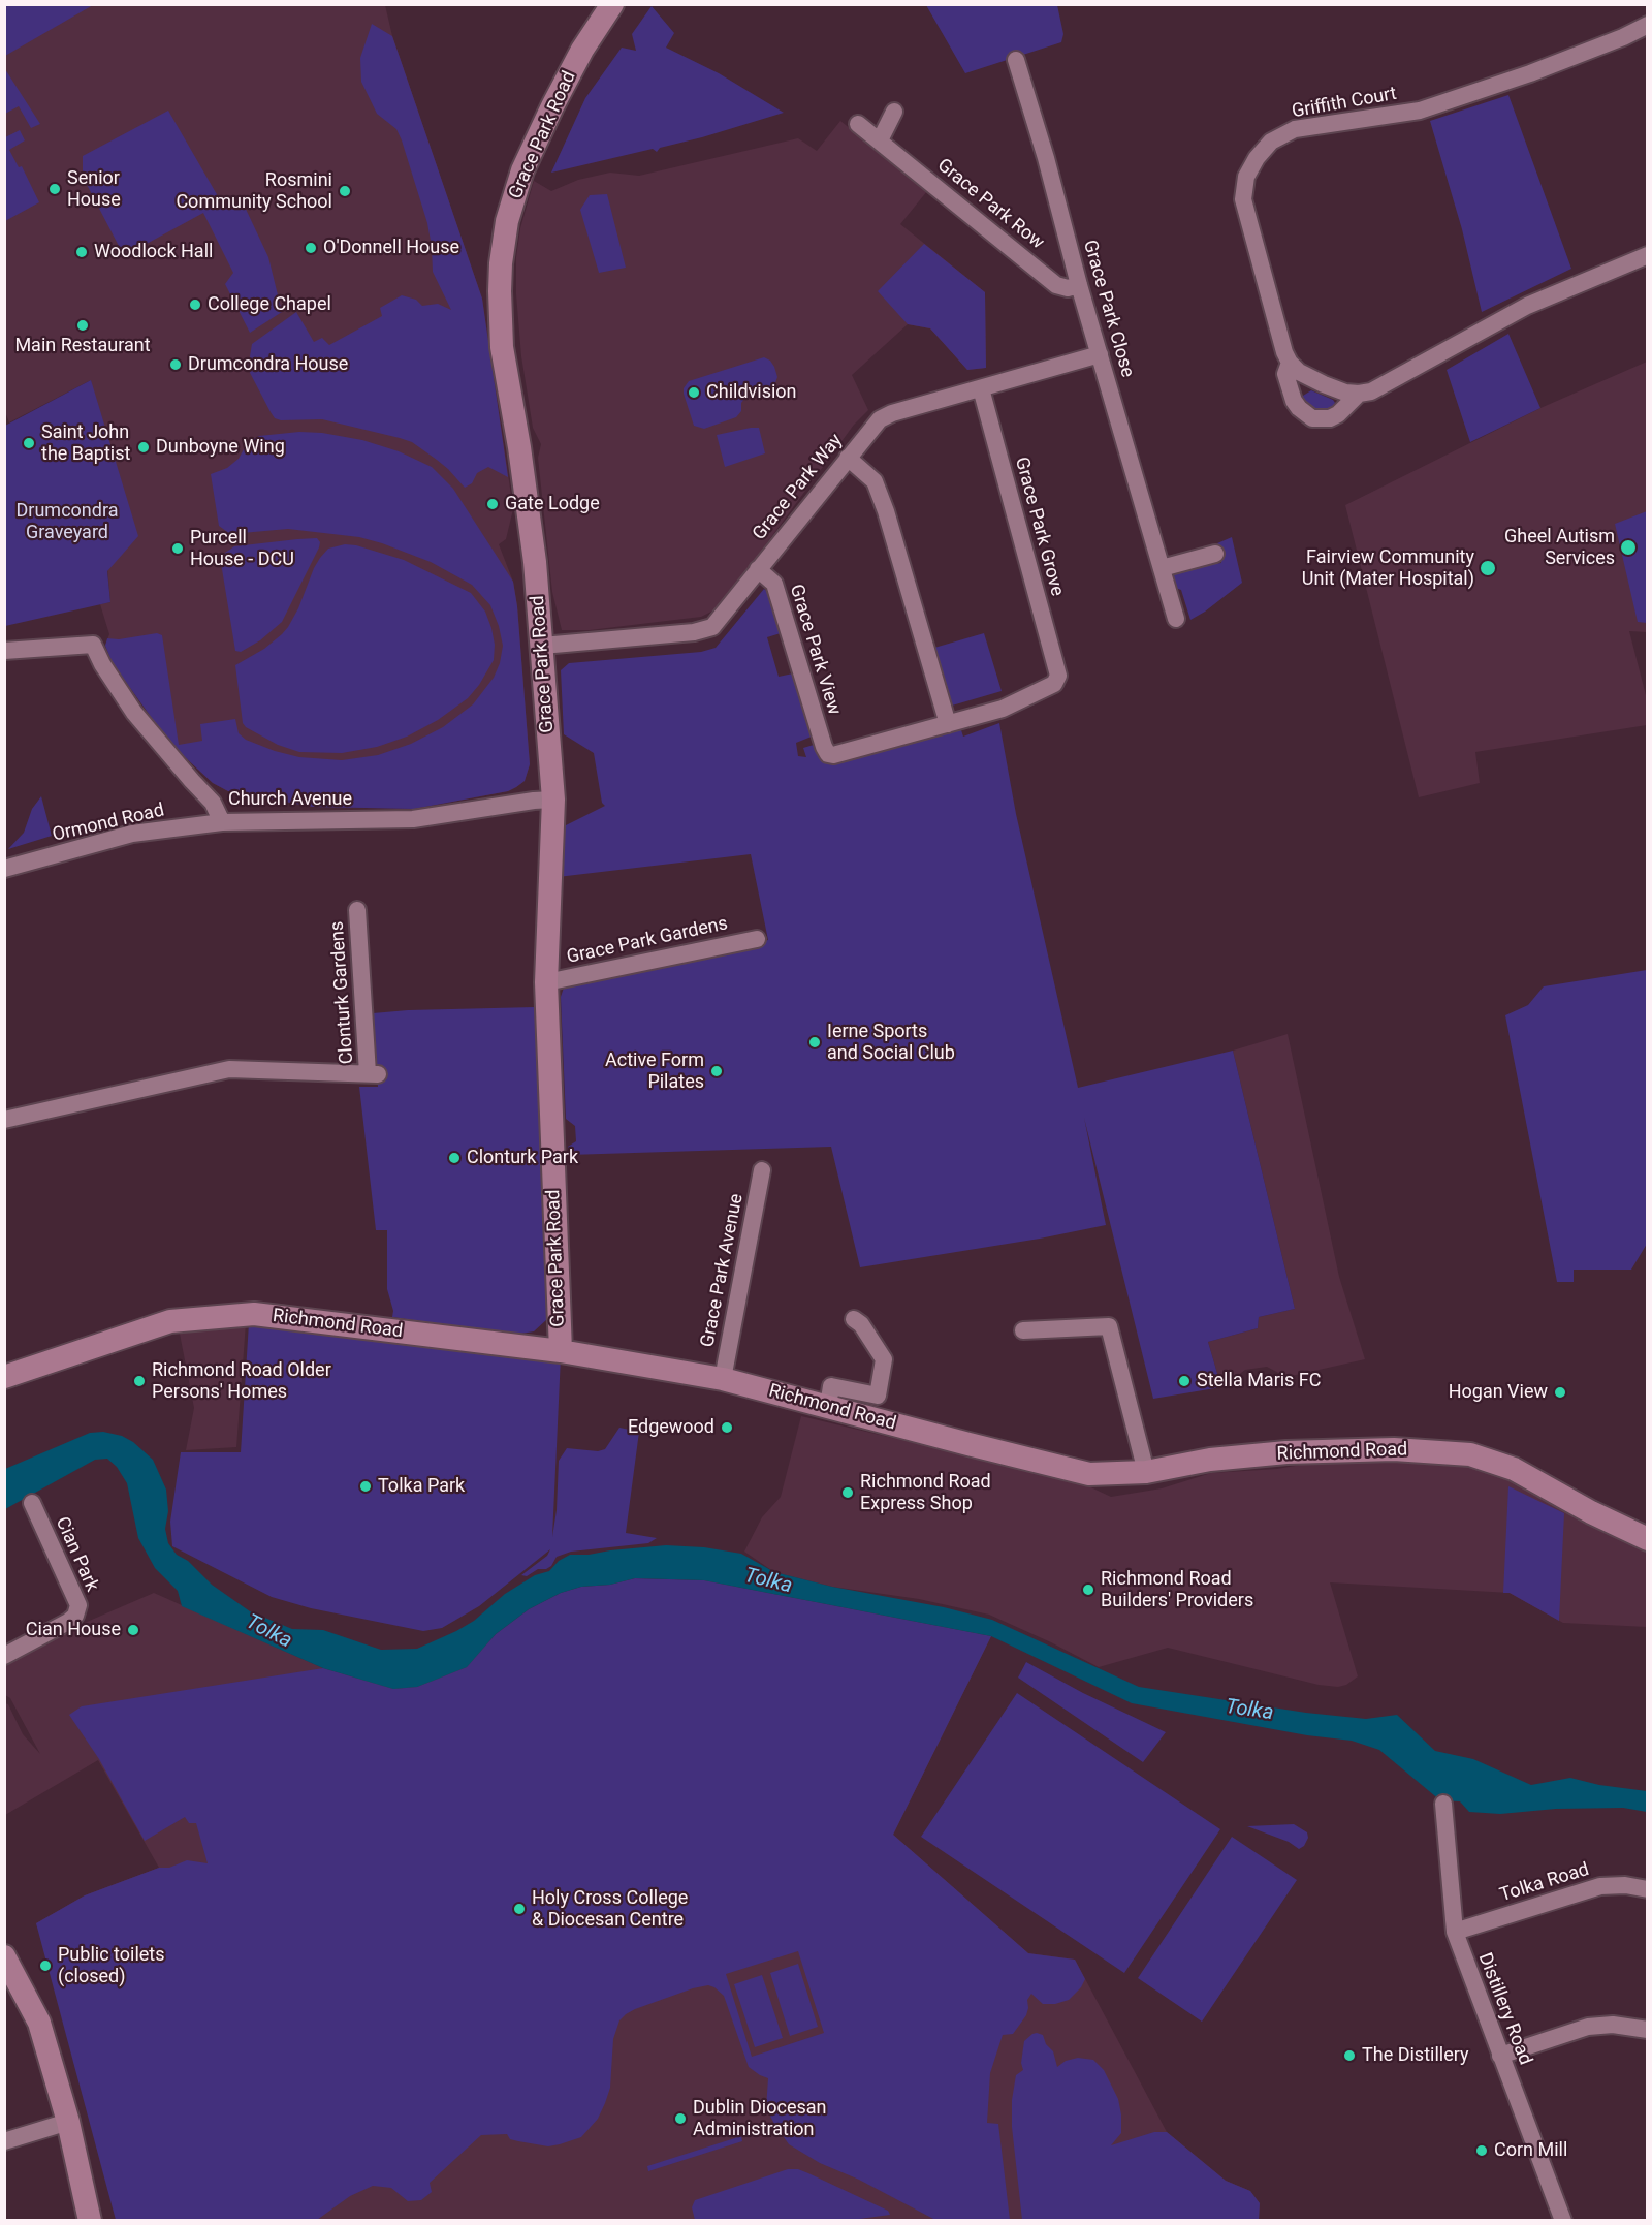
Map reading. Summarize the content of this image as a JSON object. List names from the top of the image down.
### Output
{
  "streets": {
    "street": [
      "Griffith Court",
      "Grace Park Road",
      "Grace Park Row",
      "Grace Park Close",
      "Grace Park Way",
      "Grace Park Grove",
      "Grace Park View",
      "Church Avenue",
      "Ormond Road",
      "Grace Park Gardens",
      "Clonturk Gardens",
      "Grace Park Avenue",
      "Richmond Road",
      "Cian Park",
      "Tolka Road",
      "Distillery Road"
    ]
  },
  "crossings": [
    ["Grace Park Road", "Grace Park Way"],
    ["Grace Park Road", "Church Avenue"],
    ["Grace Park Road", "Grace Park Gardens"],
    ["Grace Park Road", "Richmond Road"],
    ["Grace Park Row", "Grace Park Close"],
    ["Grace Park Close", "Grace Park Way"],
    ["Grace Park Way", "Grace Park Grove"],
    ["Grace Park Way", "Grace Park View"],
    ["Grace Park Grove", "Grace Park View"],
    ["Church Avenue", "Ormond Road"],
    ["Grace Park Avenue", "Richmond Road"],
    ["Tolka Road", "Distillery Road"]
  ],
  "water": ["Tolka"],
  "parks": ["Drumcondra Graveyard"],
  "places": [
    "Senior House",
    "Rosmini Community School",
    "O'Donnell House",
    "Woodlock Hall",
    "College Chapel",
    "Main Restaurant",
    "Drumcondra House",
    "Childvision",
    "Saint John the Baptist",
    "Dunboyne Wing",
    "Gate Lodge",
    "Gheel Autism Services",
    "Purcell House - DCU",
    "Fairview Community Unit (Mater Hospital)",
    "Ierne Sports and Social Club",
    "Active Form Pilates",
    "Clonturk Park",
    "Richmond Road Older Persons' Homes",
    "Stella Maris FC",
    "Hogan View",
    "Edgewood",
    "Tolka Park",
    "Richmond Road Express Shop",
    "Richmond Road Builders' Providers",
    "Cian House",
    "Holy Cross College & Diocesan Centre",
    "Public toilets (closed)",
    "The Distillery",
    "Dublin Diocesan Administration",
    "Corn Mill"
  ]
}
